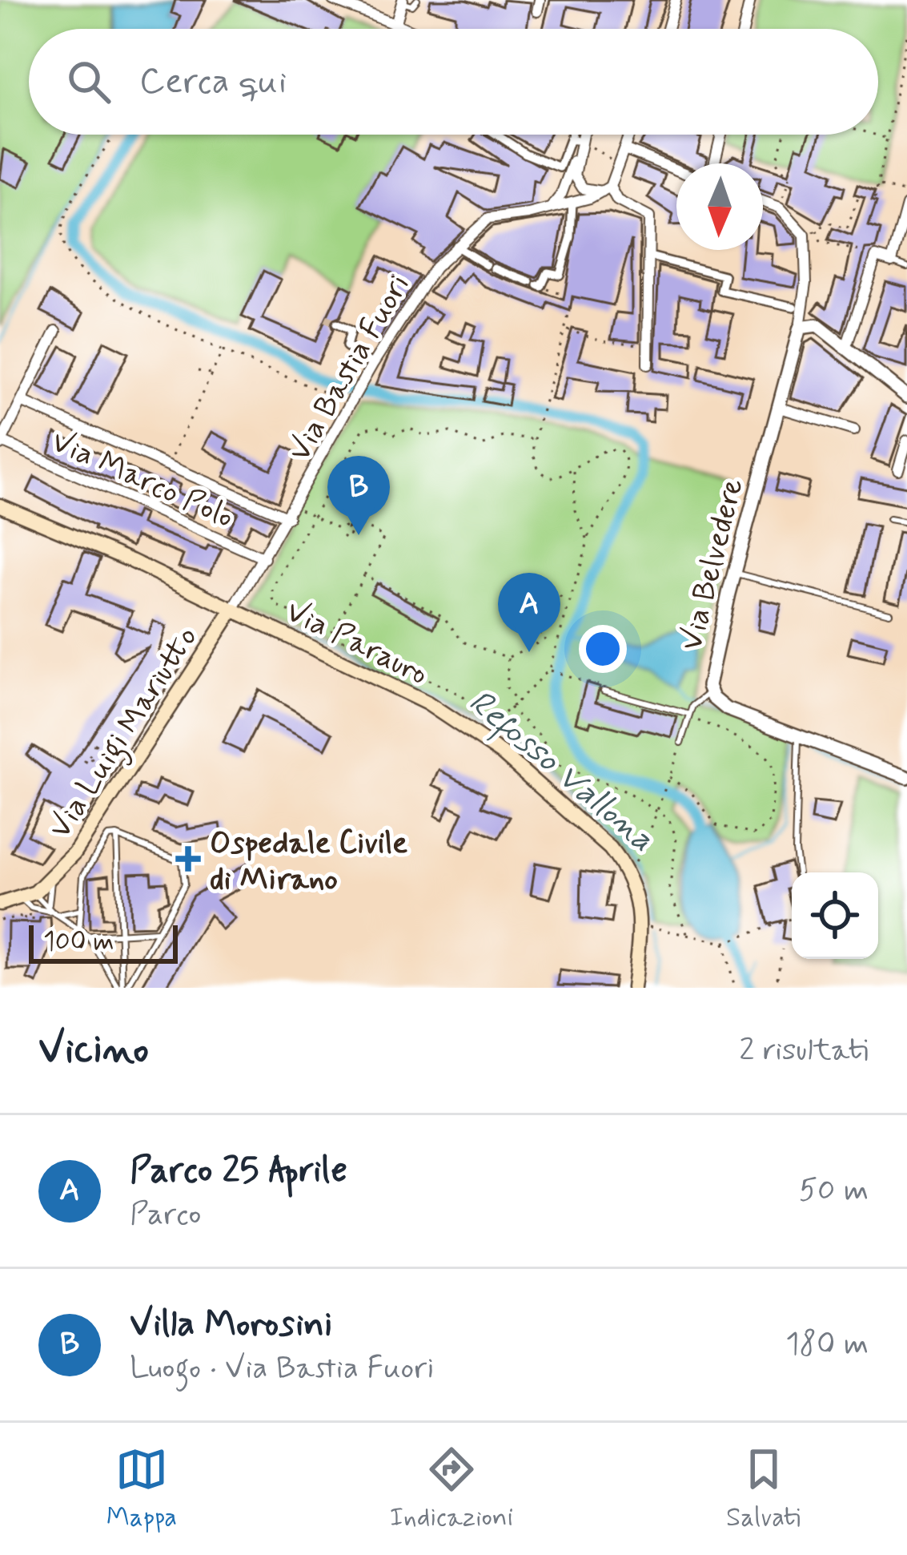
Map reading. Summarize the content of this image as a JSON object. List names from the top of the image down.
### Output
{
  "streets": {
    "main road": ["Via Parauro", "Via Luigi Mariutto"],
    "street": ["Via Bastia Fuori", "Via Marco Polo", "Via Belvedere"]
  },
  "crossings": [
    ["Via Bastia Fuori", "Via Marco Polo"],
    ["Via Bastia Fuori", "Via Parauro"],
    ["Via Bastia Fuori", "Via Luigi Mariutto"],
    ["Via Parauro", "Via Luigi Mariutto"]
  ],
  "water": ["Refosso Vallona"],
  "places": {
    "health": ["Ospedale Civile di Mirano"]
  },
  "scale_bar": "100 m",
  "north": "bottom",
  "page": {
    "search": "Cerca qui",
    "pins": ["B", "A"],
    "scale": "100 m",
    "heading": ["Vicino", "2 risultati"],
    "list": [
      {
        "mark": "A",
        "name": "Parco 25 Aprile",
        "note": "Parco",
        "value": "50 m"
      },
      {
        "mark": "B",
        "name": "Villa Morosini",
        "note": "Luogo · Via Bastia Fuori",
        "value": "180 m"
      }
    ],
    "nav": ["Mappa", "Indicazioni", "Salvati"]
  }
}
